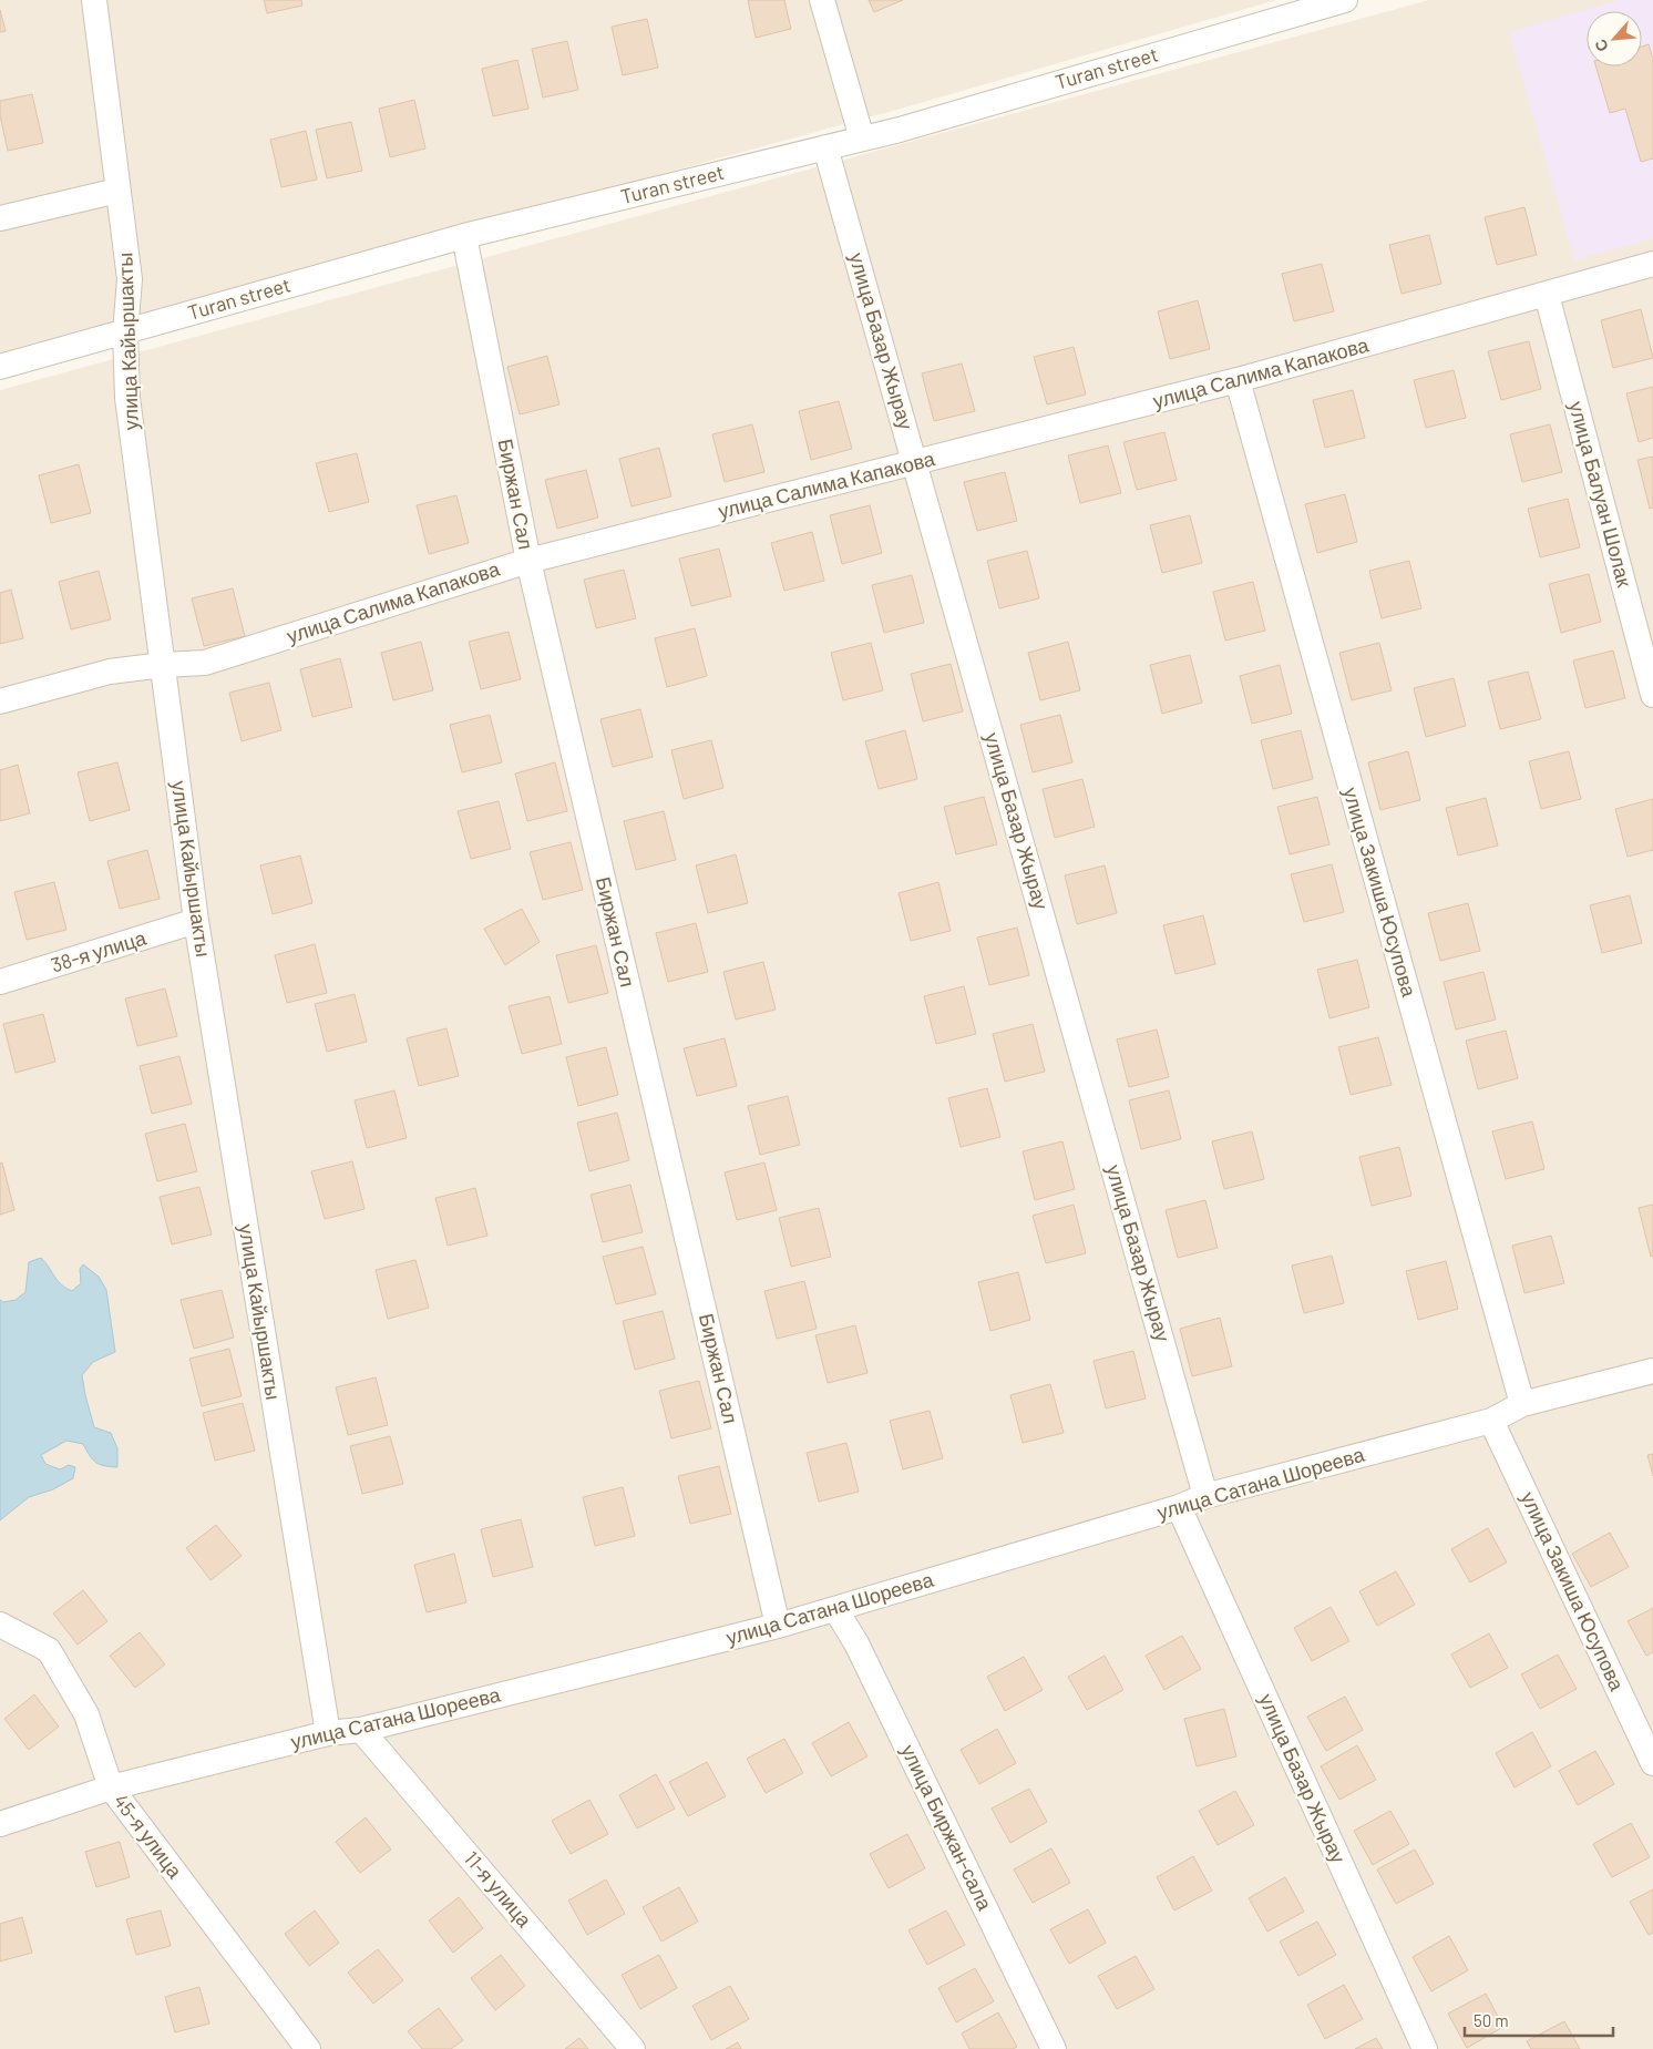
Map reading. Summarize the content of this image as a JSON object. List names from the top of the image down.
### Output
{
  "streets": {
    "street": [
      "Turan street",
      "улица Кайыршакты",
      "улица Базар Жырау",
      "улица Салима Капакова",
      "Биржан Сал",
      "улица Балуан Шолак",
      "улица Закиша Юсупова",
      "38-я улица",
      "улица Сатана Шореева",
      "улица Биржан-сала",
      "45-я улица",
      "11-я улица"
    ]
  },
  "crossings": [
    ["Turan street", "улица Кайыршакты"],
    ["Turan street", "улица Базар Жырау"],
    ["Turan street", "Биржан Сал"],
    ["улица Кайыршакты", "улица Салима Капакова"],
    ["улица Кайыршакты", "38-я улица"],
    ["улица Кайыршакты", "улица Сатана Шореева"],
    ["улица Базар Жырау", "улица Салима Капакова"],
    ["улица Базар Жырау", "улица Сатана Шореева"],
    ["улица Салима Капакова", "Биржан Сал"],
    ["улица Салима Капакова", "улица Балуан Шолак"],
    ["улица Салима Капакова", "улица Закиша Юсупова"],
    ["Биржан Сал", "улица Сатана Шореева"],
    ["улица Закиша Юсупова", "улица Сатана Шореева"],
    ["улица Сатана Шореева", "улица Биржан-сала"],
    ["улица Сатана Шореева", "45-я улица"],
    ["улица Сатана Шореева", "11-я улица"]
  ],
  "scale_bar": "50 m",
  "north": "bottom left"
}
